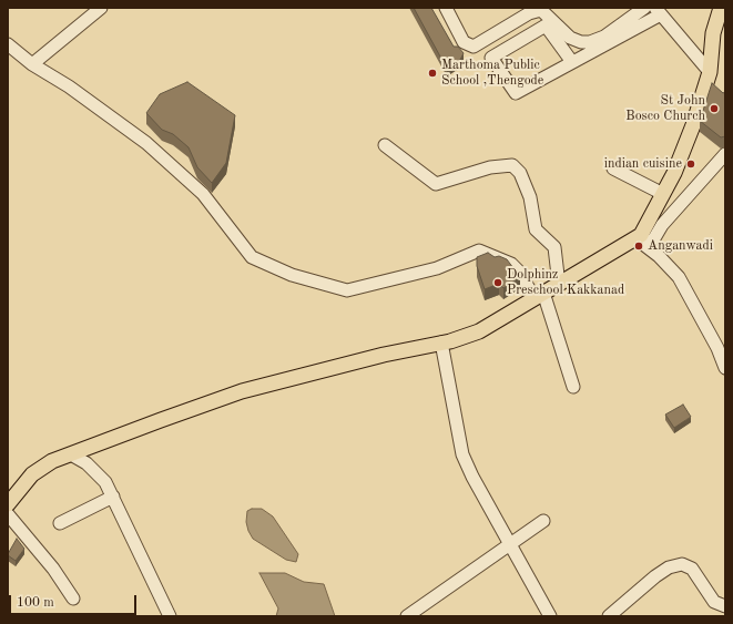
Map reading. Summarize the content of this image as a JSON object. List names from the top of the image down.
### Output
{
  "places": [
    "Marthoma Public School ,Thengode",
    "St John Bosco Church",
    "indian cuisine",
    "Anganwadi",
    "Dolphinz Preschool Kakkanad"
  ],
  "scale_bar": "100 m"
}
